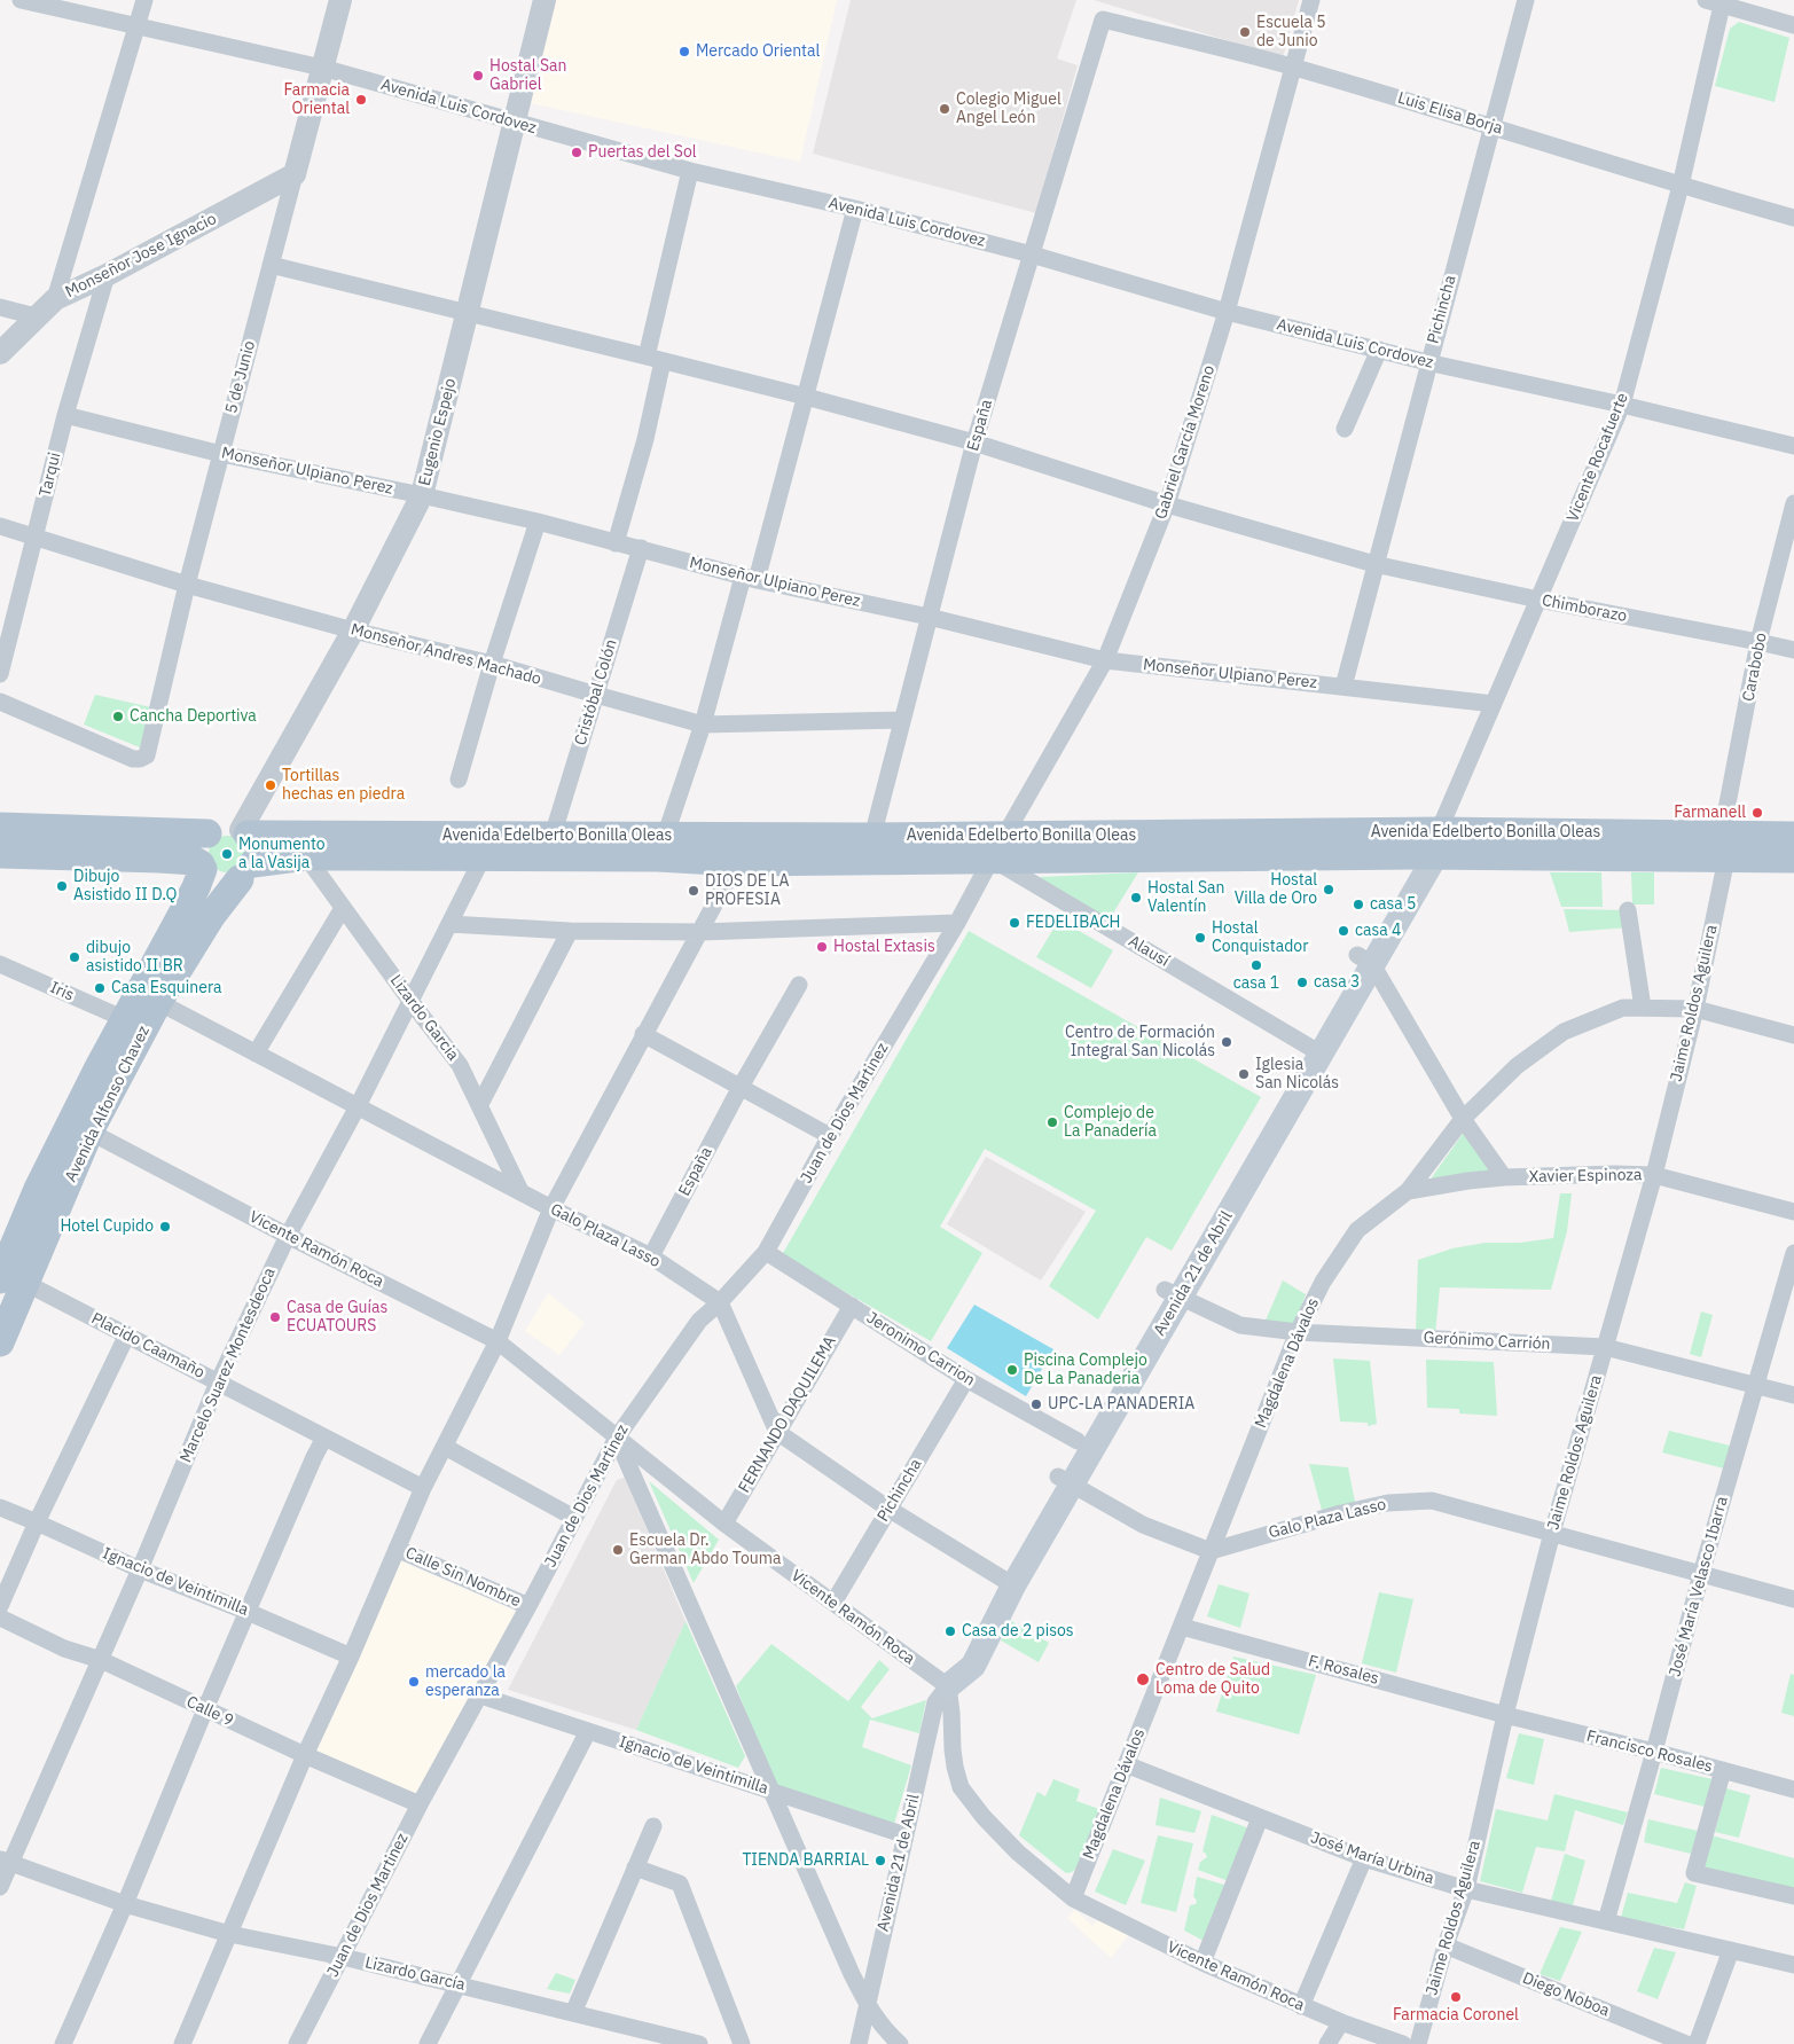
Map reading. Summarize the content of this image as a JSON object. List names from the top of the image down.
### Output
{
  "streets": {
    "main road": ["Avenida Edelberto Bonilla Oleas", "Avenida Alfonso Chavez", "Avenida 21 de Abril"],
    "street": [
      "Avenida Luis Cordovez",
      "Luis Elisa Borja",
      "Monseñor Jose Ignacio",
      "Pichincha",
      "5 de Junio",
      "España",
      "Eugenio Espejo",
      "Gabriel García Moreno",
      "Vicente Rocafuerte",
      "Monseñor Ulpiano Perez",
      "Tarqui",
      "Chimborazo",
      "Monseñor Andres Machado",
      "Carabobo",
      "Cristóbal Colón",
      "Alausí",
      "Iris",
      "Jaime Roldos Aguilera",
      "Lizardo Garcia",
      "Juan de Dios Martinez",
      "Xavier Espinoza",
      "Galo Plaza Lasso",
      "Vicente Ramón Roca",
      "Gerónimo Carrión",
      "Placido Caamaño",
      "Jeronimo Carrion",
      "Magdalena Dávalos",
      "Marcelo Suarez Montesdeoca",
      "FERNANDO DAQUILEMA",
      "Calle Sin Nombre",
      "Ignacio de Veintimilla",
      "José María Velasco Ibarra",
      "F. Rosales",
      "Calle 9",
      "Francisco Rosales",
      "José María Urbina",
      "Lizardo García",
      "Diego Noboa"
    ]
  },
  "crossings": [
    ["Avenida Luis Cordovez", "Pichincha"],
    ["Avenida Luis Cordovez", "5 de Junio"],
    ["Avenida Luis Cordovez", "España"],
    ["Avenida Luis Cordovez", "Eugenio Espejo"],
    ["Avenida Luis Cordovez", "Gabriel García Moreno"],
    ["Avenida Luis Cordovez", "Vicente Rocafuerte"],
    ["Luis Elisa Borja", "Pichincha"],
    ["Luis Elisa Borja", "España"],
    ["Luis Elisa Borja", "Gabriel García Moreno"],
    ["Luis Elisa Borja", "Vicente Rocafuerte"],
    ["Monseñor Jose Ignacio", "5 de Junio"],
    ["Monseñor Jose Ignacio", "Tarqui"],
    ["Pichincha", "Monseñor Ulpiano Perez"],
    ["Pichincha", "Chimborazo"],
    ["Pichincha", "Vicente Ramón Roca"],
    ["Pichincha", "Jeronimo Carrion"],
    ["5 de Junio", "Monseñor Ulpiano Perez"],
    ["5 de Junio", "Chimborazo"],
    ["5 de Junio", "Monseñor Andres Machado"],
    ["España", "Monseñor Ulpiano Perez"],
    ["España", "Chimborazo"],
    ["España", "Monseñor Andres Machado"],
    ["España", "Avenida Edelberto Bonilla Oleas"],
    ["España", "Galo Plaza Lasso"],
    ["Eugenio Espejo", "Monseñor Ulpiano Perez"],
    ["Eugenio Espejo", "Chimborazo"],
    ["Eugenio Espejo", "Monseñor Andres Machado"],
    ["Eugenio Espejo", "Avenida Edelberto Bonilla Oleas"],
    ["Eugenio Espejo", "Avenida Alfonso Chavez"],
    ["Gabriel García Moreno", "Monseñor Ulpiano Perez"],
    ["Gabriel García Moreno", "Chimborazo"],
    ["Gabriel García Moreno", "Avenida Edelberto Bonilla Oleas"],
    ["Gabriel García Moreno", "Alausí"],
    ["Gabriel García Moreno", "Juan de Dios Martinez"],
    ["Vicente Rocafuerte", "Monseñor Ulpiano Perez"],
    ["Vicente Rocafuerte", "Chimborazo"],
    ["Vicente Rocafuerte", "Avenida Edelberto Bonilla Oleas"],
    ["Vicente Rocafuerte", "Avenida 21 de Abril"],
    ["Monseñor Ulpiano Perez", "Tarqui"],
    ["Monseñor Ulpiano Perez", "Cristóbal Colón"],
    ["Tarqui", "Monseñor Andres Machado"],
    ["Chimborazo", "Carabobo"],
    ["Monseñor Andres Machado", "Cristóbal Colón"],
    ["Carabobo", "Avenida Edelberto Bonilla Oleas"],
    ["Carabobo", "Jaime Roldos Aguilera"],
    ["Cristóbal Colón", "Avenida Edelberto Bonilla Oleas"],
    ["Avenida Edelberto Bonilla Oleas", "Alausí"],
    ["Avenida Edelberto Bonilla Oleas", "Jaime Roldos Aguilera"],
    ["Avenida Edelberto Bonilla Oleas", "Lizardo Garcia"],
    ["Avenida Edelberto Bonilla Oleas", "Avenida Alfonso Chavez"],
    ["Avenida Edelberto Bonilla Oleas", "Juan de Dios Martinez"],
    ["Avenida Edelberto Bonilla Oleas", "Avenida 21 de Abril"],
    ["Avenida Edelberto Bonilla Oleas", "Marcelo Suarez Montesdeoca"],
    ["Alausí", "Juan de Dios Martinez"],
    ["Alausí", "Avenida 21 de Abril"],
    ["Iris", "Avenida Alfonso Chavez"],
    ["Jaime Roldos Aguilera", "Xavier Espinoza"],
    ["Jaime Roldos Aguilera", "Galo Plaza Lasso"],
    ["Jaime Roldos Aguilera", "Gerónimo Carrión"],
    ["Jaime Roldos Aguilera", "Magdalena Dávalos"],
    ["Jaime Roldos Aguilera", "F. Rosales"],
    ["Jaime Roldos Aguilera", "Francisco Rosales"],
    ["Jaime Roldos Aguilera", "José María Urbina"],
    ["Jaime Roldos Aguilera", "Diego Noboa"],
    ["Lizardo Garcia", "Galo Plaza Lasso"],
    ["Lizardo Garcia", "Marcelo Suarez Montesdeoca"],
    ["Avenida Alfonso Chavez", "Galo Plaza Lasso"],
    ["Avenida Alfonso Chavez", "Vicente Ramón Roca"],
    ["Avenida Alfonso Chavez", "Placido Caamaño"],
    ["Juan de Dios Martinez", "Galo Plaza Lasso"],
    ["Juan de Dios Martinez", "Vicente Ramón Roca"],
    ["Juan de Dios Martinez", "Jeronimo Carrion"],
    ["Juan de Dios Martinez", "Calle Sin Nombre"],
    ["Juan de Dios Martinez", "Ignacio de Veintimilla"],
    ["Juan de Dios Martinez", "Calle 9"],
    ["Juan de Dios Martinez", "Lizardo García"],
    ["Xavier Espinoza", "Magdalena Dávalos"],
    ["Galo Plaza Lasso", "Magdalena Dávalos"],
    ["Galo Plaza Lasso", "Marcelo Suarez Montesdeoca"],
    ["Galo Plaza Lasso", "José María Velasco Ibarra"],
    ["Vicente Ramón Roca", "Avenida 21 de Abril"],
    ["Vicente Ramón Roca", "Magdalena Dávalos"],
    ["Vicente Ramón Roca", "Marcelo Suarez Montesdeoca"],
    ["Vicente Ramón Roca", "FERNANDO DAQUILEMA"],
    ["Avenida 21 de Abril", "Gerónimo Carrión"],
    ["Avenida 21 de Abril", "Jeronimo Carrion"],
    ["Avenida 21 de Abril", "Ignacio de Veintimilla"],
    ["Gerónimo Carrión", "Magdalena Dávalos"],
    ["Gerónimo Carrión", "José María Velasco Ibarra"],
    ["Placido Caamaño", "Marcelo Suarez Montesdeoca"],
    ["Jeronimo Carrion", "FERNANDO DAQUILEMA"],
    ["Magdalena Dávalos", "F. Rosales"],
    ["Magdalena Dávalos", "José María Urbina"],
    ["Marcelo Suarez Montesdeoca", "Ignacio de Veintimilla"],
    ["Marcelo Suarez Montesdeoca", "Calle 9"],
    ["Marcelo Suarez Montesdeoca", "Lizardo García"],
    ["José María Velasco Ibarra", "Francisco Rosales"],
    ["José María Velasco Ibarra", "José María Urbina"],
    ["F. Rosales", "Francisco Rosales"]
  ],
  "places": [
    "Escuela 5 de Junio",
    "Mercado Oriental",
    "Hostal San Gabriel",
    "Farmacia Oriental",
    "Colegio Miguel Angel León",
    "Puertas del Sol",
    "Cancha Deportiva",
    "Tortillas hechas en piedra",
    "Farmanell",
    "Monumento a la Vasija",
    "Dibujo Asistido II D.Q",
    "Hostal Villa de Oro",
    "DIOS DE LA PROFESIA",
    "Hostal San Valentín",
    "casa 5",
    "FEDELIBACH",
    "casa 4",
    "Hostal Conquistador",
    "Hostal Extasis",
    "dibujo asistido II BR",
    "casa 1",
    "casa 3",
    "Casa Esquinera",
    "Centro de Formación Integral San Nicolás",
    "Iglesia San Nicolás",
    "Complejo de La Panadería",
    "Hotel Cupido",
    "Casa de Guías ECUATOURS",
    "Piscina Complejo De La Panaderia",
    "UPC-LA PANADERIA",
    "Escuela Dr. German Abdo Touma",
    "Casa de 2 pisos",
    "Centro de Salud Loma de Quito",
    "mercado la esperanza",
    "TIENDA BARRIAL",
    "Farmacia Coronel"
  ]
}
